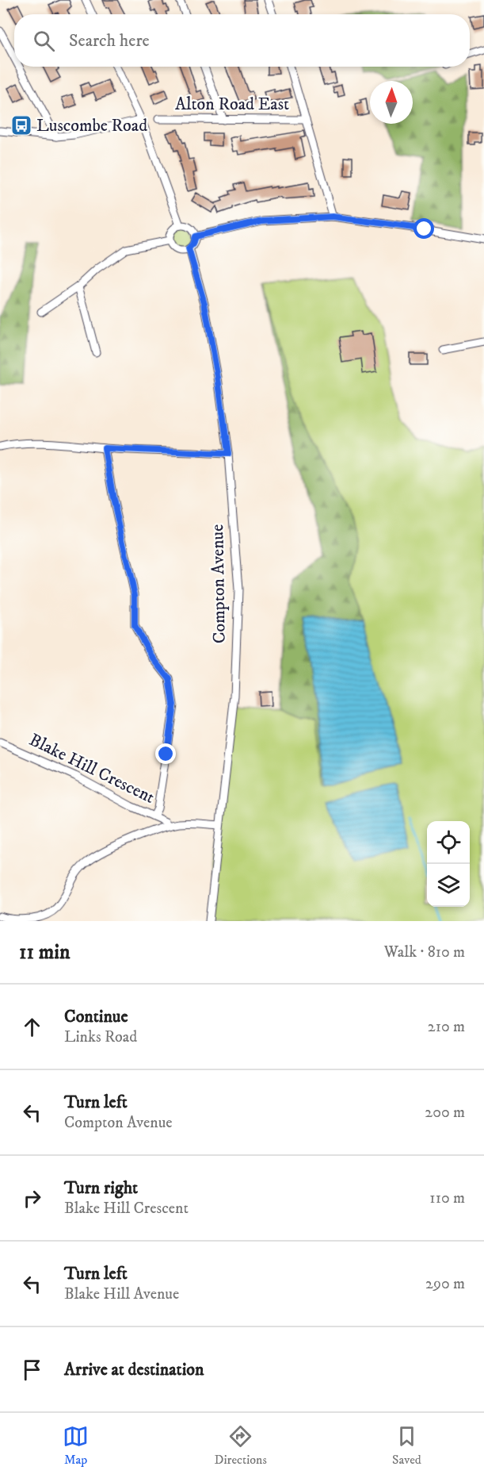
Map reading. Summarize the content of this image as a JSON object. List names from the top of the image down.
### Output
{
  "streets": {
    "street": ["Alton Road East", "Compton Avenue", "Blake Hill Crescent"]
  },
  "places": {
    "bus stop": ["Luscombe Road"]
  },
  "north": "top",
  "page": {
    "search": "Search here",
    "heading": ["11 min", "Walk · 810 m"],
    "list": [
      ["Continue", "Links Road", "210 m"],
      ["Turn left", "Compton Avenue", "200 m"],
      ["Turn right", "Blake Hill Crescent", "110 m"],
      ["Turn left", "Blake Hill Avenue", "290 m"],
      "Arrive at destination"
    ],
    "nav": ["Map", "Directions", "Saved"]
  }
}
